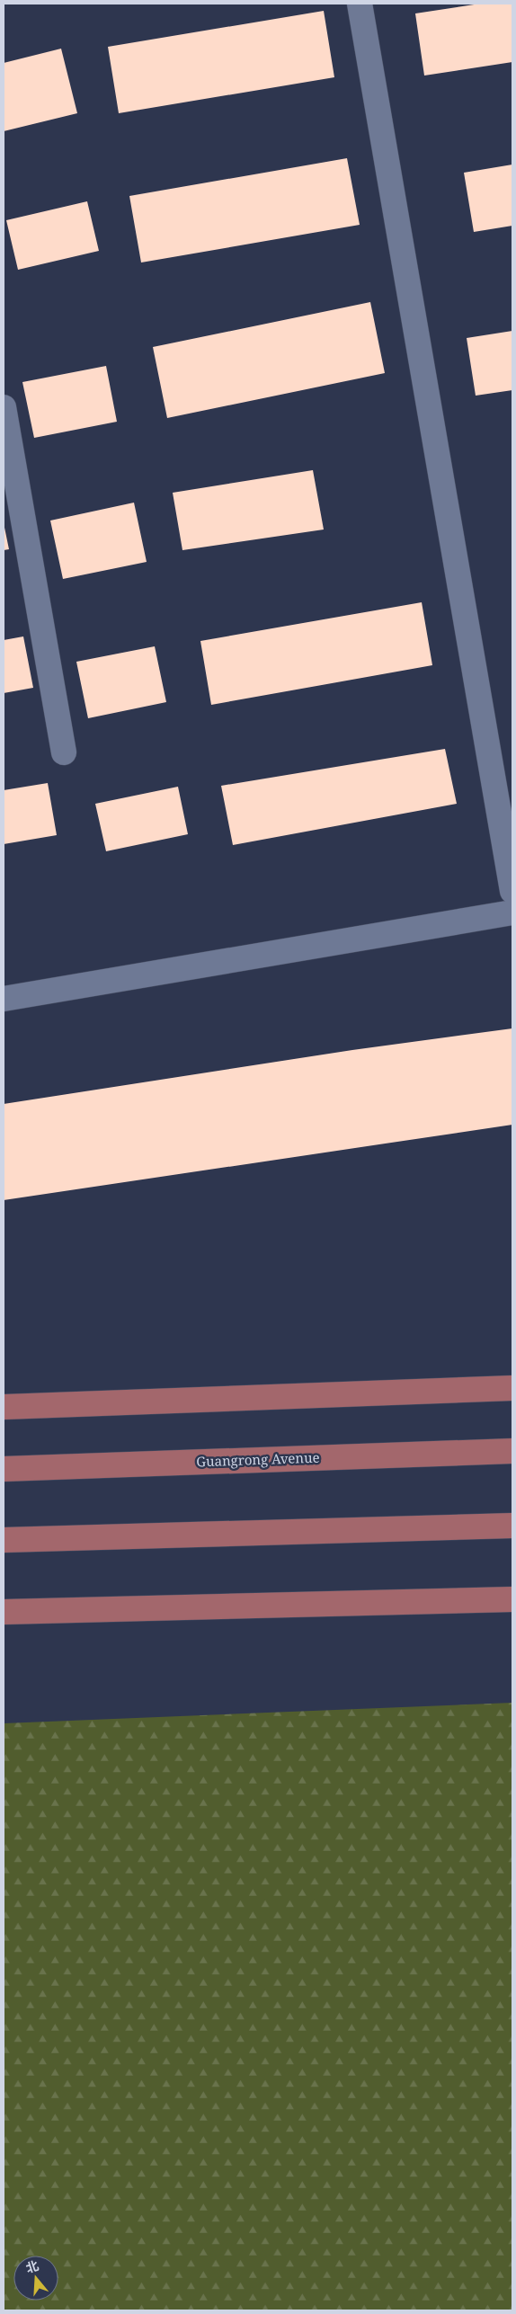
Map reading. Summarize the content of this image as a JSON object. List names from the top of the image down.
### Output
{
  "streets": {
    "main road": ["Guangrong Avenue"]
  },
  "north": "top"
}
